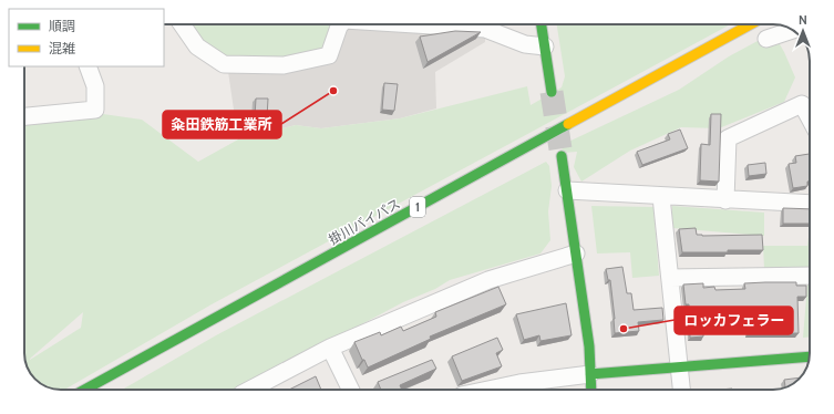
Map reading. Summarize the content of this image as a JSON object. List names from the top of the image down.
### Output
{
  "streets": {
    "main road": ["1", "掛川バイパス"]
  },
  "places": ["粂田鉄筋工業所", "ロッカフェラー"],
  "legend": ["順調", "混雑"],
  "north": "top"
}
